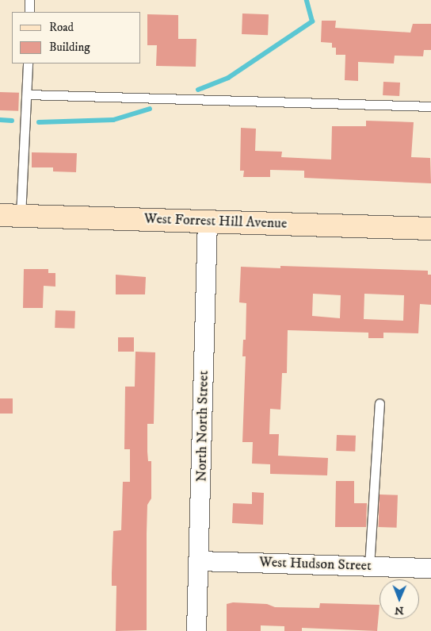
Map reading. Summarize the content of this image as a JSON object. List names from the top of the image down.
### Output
{
  "streets": {
    "main road": ["West Forrest Hill Avenue"],
    "street": ["North North Street", "West Hudson Street"]
  },
  "crossings": [
    ["West Forrest Hill Avenue", "North North Street"],
    ["North North Street", "West Hudson Street"]
  ],
  "legend": ["Road", "Building"],
  "north": "bottom"
}
